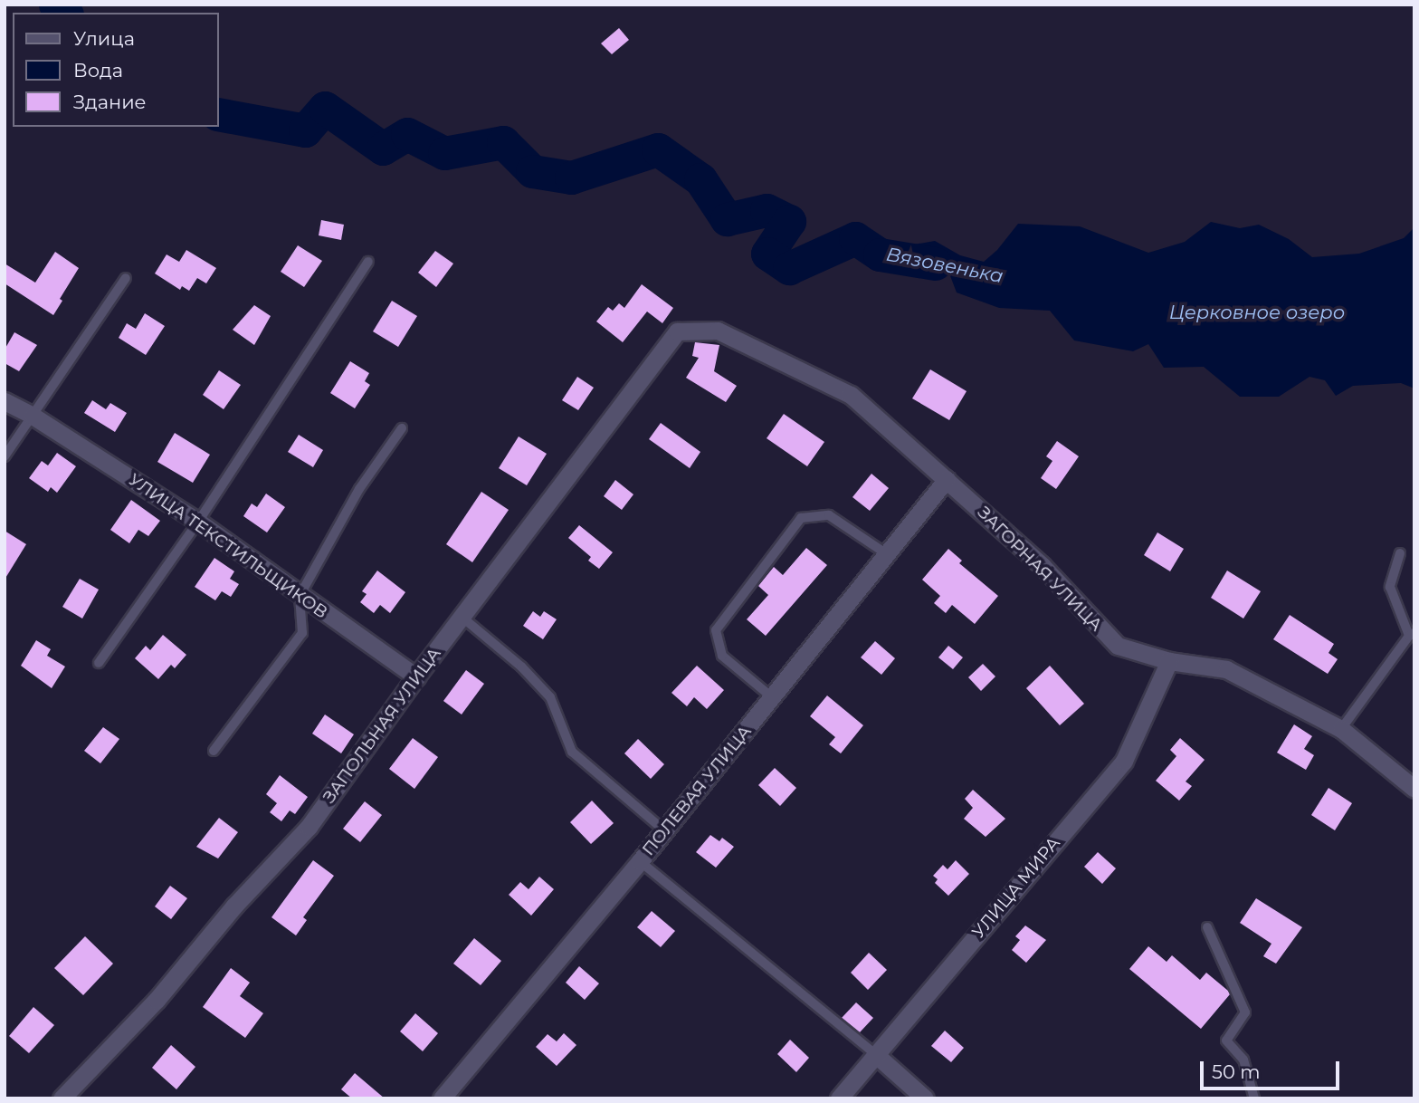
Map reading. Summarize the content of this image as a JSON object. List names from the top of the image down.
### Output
{
  "streets": {
    "street": [
      "УЛИЦА ТЕКСТИЛЬЩИКОВ",
      "ЗАГОРНАЯ УЛИЦА",
      "ЗАПОЛЬНАЯ УЛИЦА",
      "ПОЛЕВАЯ УЛИЦА",
      "УЛИЦА МИРА"
    ]
  },
  "crossings": [
    ["УЛИЦА ТЕКСТИЛЬЩИКОВ", "ЗАПОЛЬНАЯ УЛИЦА"],
    ["ЗАГОРНАЯ УЛИЦА", "ЗАПОЛЬНАЯ УЛИЦА"],
    ["ЗАГОРНАЯ УЛИЦА", "ПОЛЕВАЯ УЛИЦА"],
    ["ЗАГОРНАЯ УЛИЦА", "УЛИЦА МИРА"]
  ],
  "water": ["Вязовенька", "Церковное озеро"],
  "legend": ["Улица", "Вода", "Здание"],
  "scale_bar": "50 m"
}
